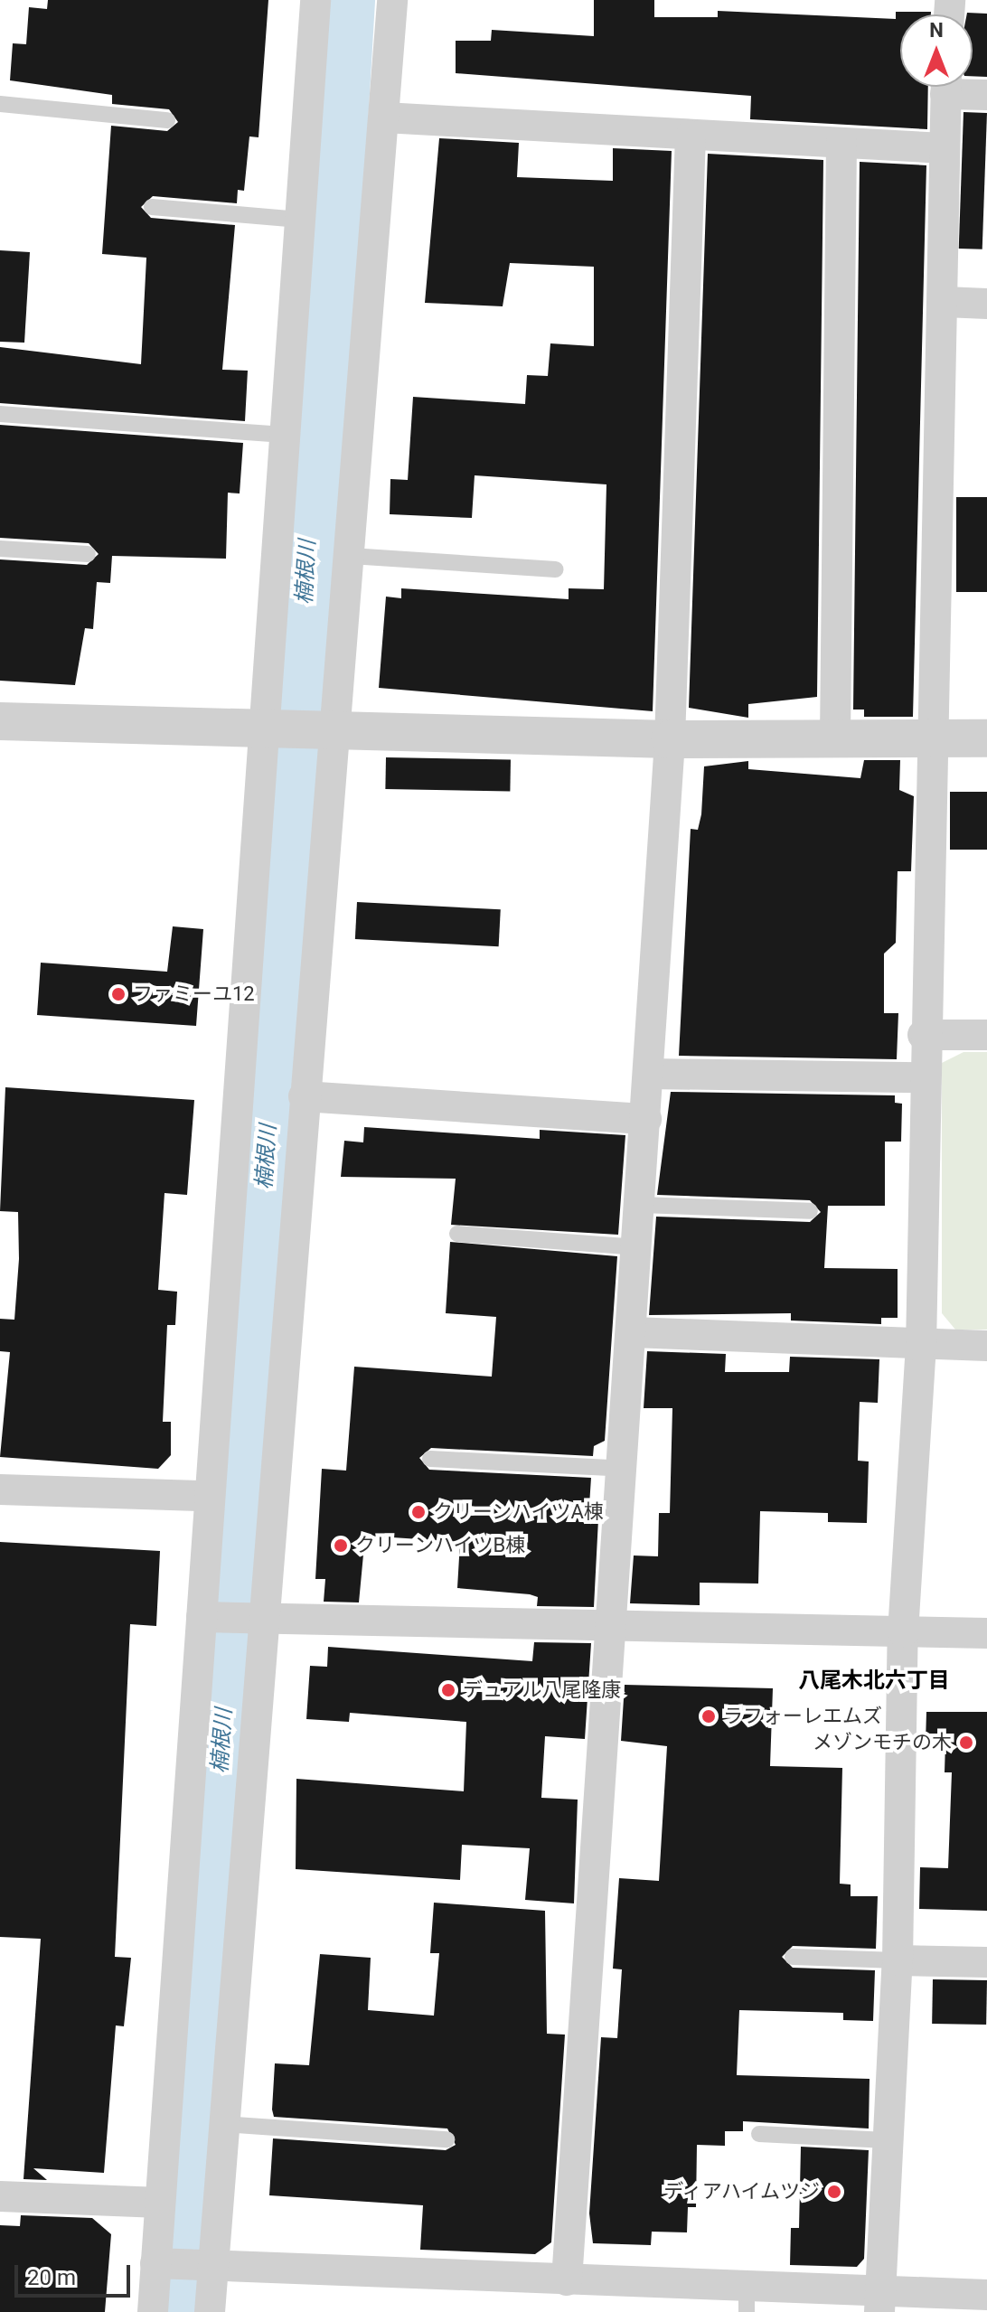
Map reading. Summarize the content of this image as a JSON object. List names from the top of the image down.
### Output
{
  "districts": ["八尾木北六丁目"],
  "water": ["楠根川"],
  "places": [
    "ファミーユ12",
    "クリーンハイツA棟",
    "クリーンハイツB棟",
    "デュアル八尾隆康",
    "ラフォーレエムズ",
    "メゾンモチの木",
    "ディアハイムツジ"
  ],
  "scale_bar": "20 m",
  "north": "top"
}
